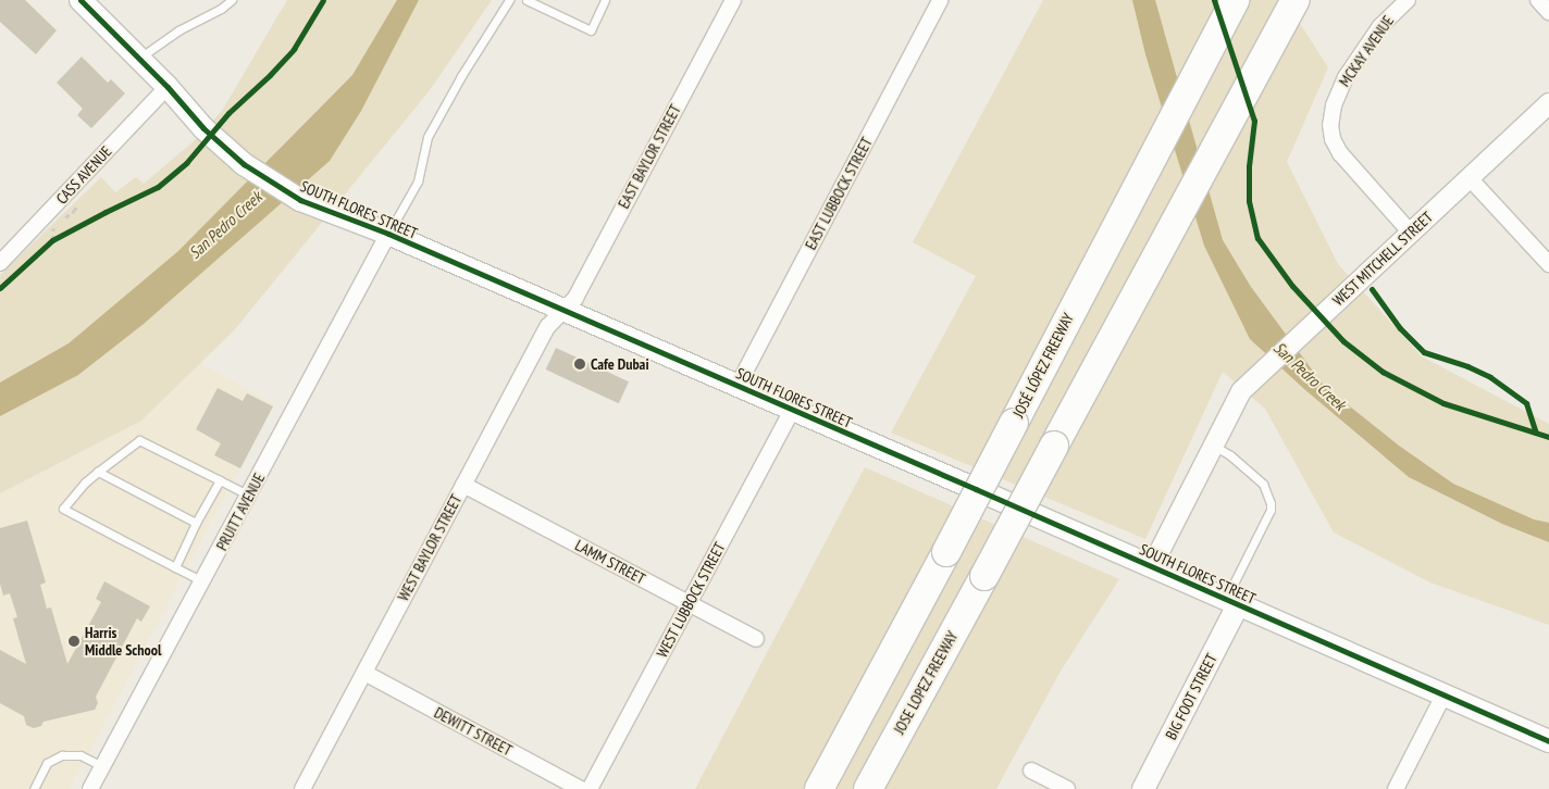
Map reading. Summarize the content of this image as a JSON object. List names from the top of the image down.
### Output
{
  "streets": {
    "highway": ["JOSÉ LÓPEZ FREEWAY", "JOSE LOPEZ FREEWAY"],
    "main road": ["SOUTH FLORES STREET", "BIG FOOT STREET"],
    "street": [
      "MCKAY AVENUE",
      "EAST BAYLOR STREET",
      "CASS AVENUE",
      "EAST LUBBOCK STREET",
      "WEST MITCHELL STREET",
      "PRUITT AVENUE",
      "WEST BAYLOR STREET",
      "LAMM STREET",
      "WEST LUBBOCK STREET",
      "DEWITT STREET"
    ]
  },
  "crossings": [
    ["MCKAY AVENUE", "WEST MITCHELL STREET"],
    ["EAST BAYLOR STREET", "SOUTH FLORES STREET"],
    ["EAST BAYLOR STREET", "WEST BAYLOR STREET"],
    ["CASS AVENUE", "SOUTH FLORES STREET"],
    ["EAST LUBBOCK STREET", "SOUTH FLORES STREET"],
    ["SOUTH FLORES STREET", "WEST MITCHELL STREET"],
    ["SOUTH FLORES STREET", "PRUITT AVENUE"],
    ["SOUTH FLORES STREET", "WEST BAYLOR STREET"],
    ["SOUTH FLORES STREET", "WEST LUBBOCK STREET"],
    ["SOUTH FLORES STREET", "BIG FOOT STREET"],
    ["WEST BAYLOR STREET", "LAMM STREET"],
    ["WEST BAYLOR STREET", "DEWITT STREET"],
    ["LAMM STREET", "WEST LUBBOCK STREET"]
  ],
  "water": ["San Pedro Creek"],
  "places": ["Cafe Dubai", "Harris Middle School"]
}
